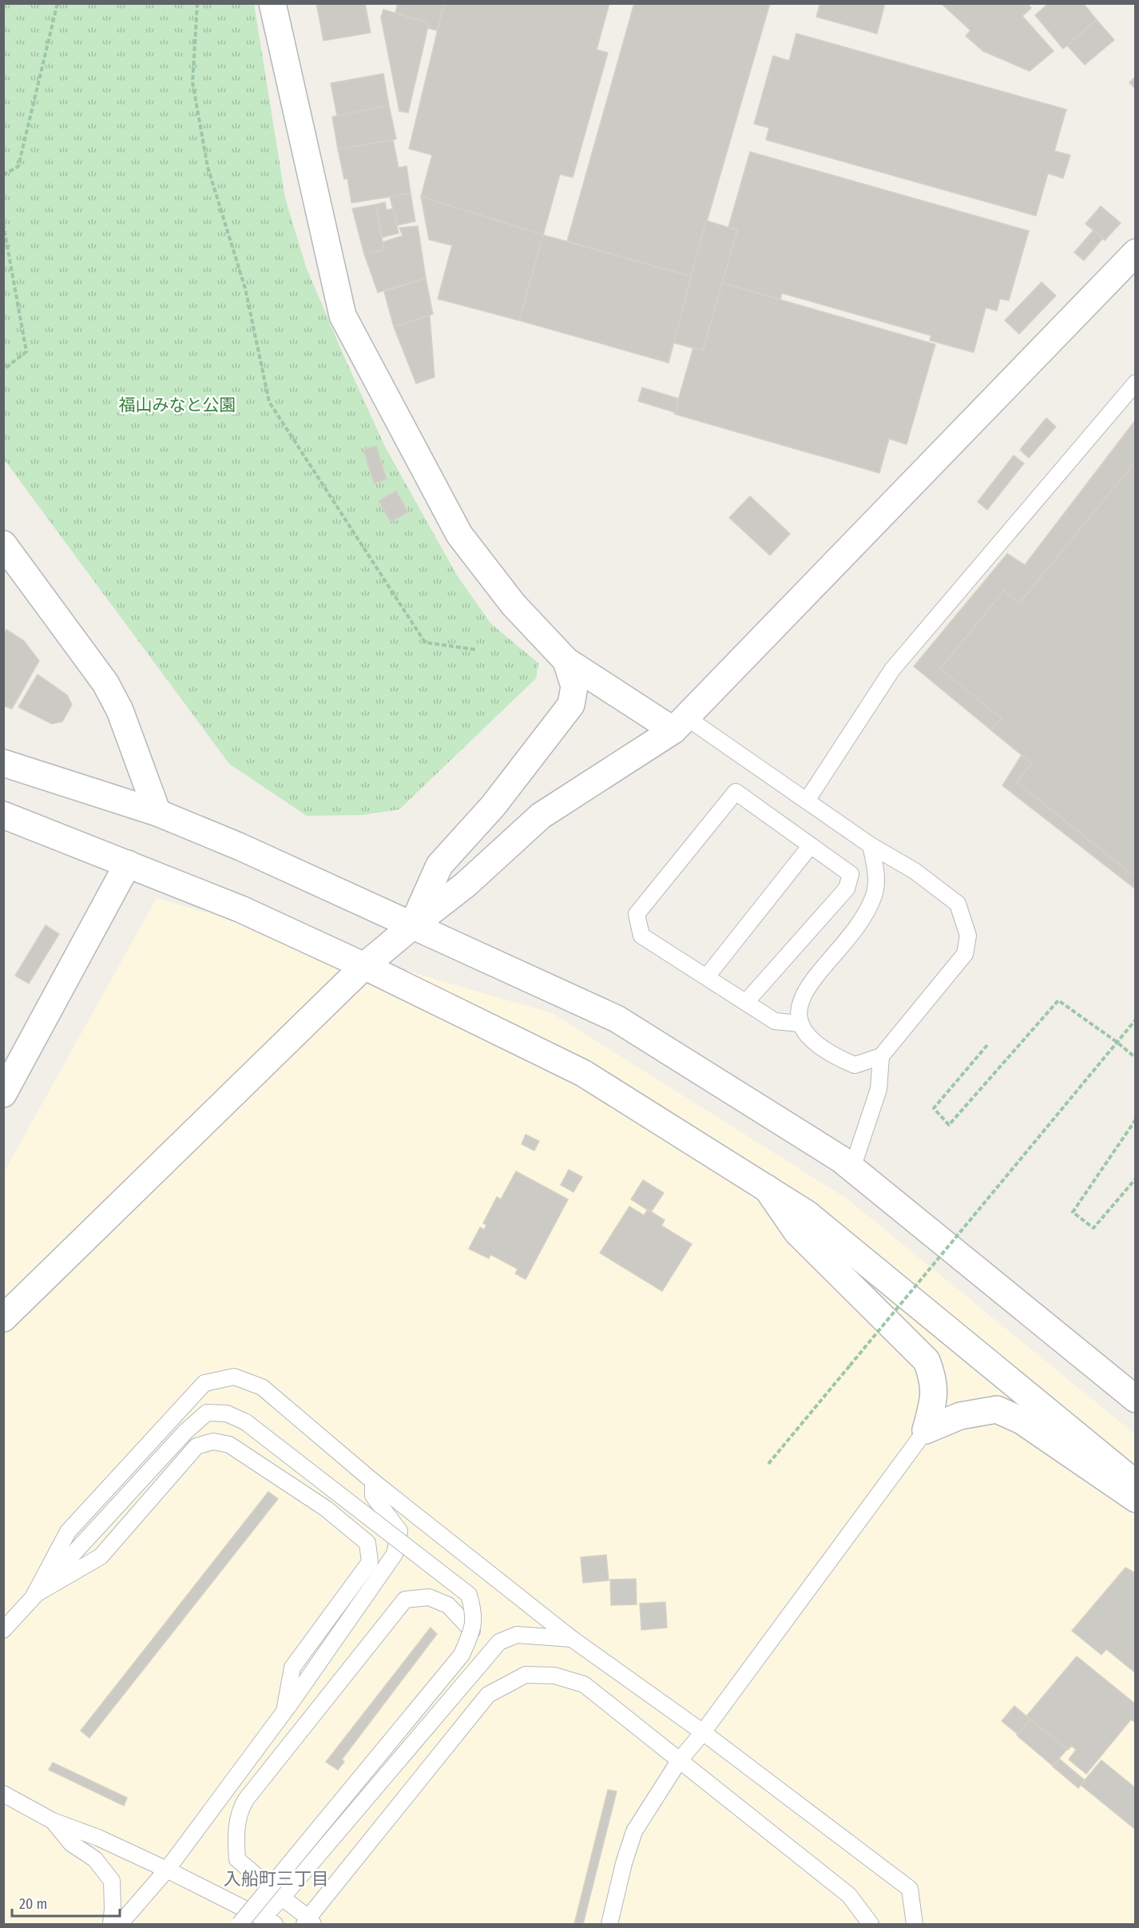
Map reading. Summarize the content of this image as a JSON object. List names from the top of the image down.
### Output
{
  "districts": ["入船町三丁目"],
  "parks": ["福山みなと公園"],
  "scale_bar": "20 m"
}
